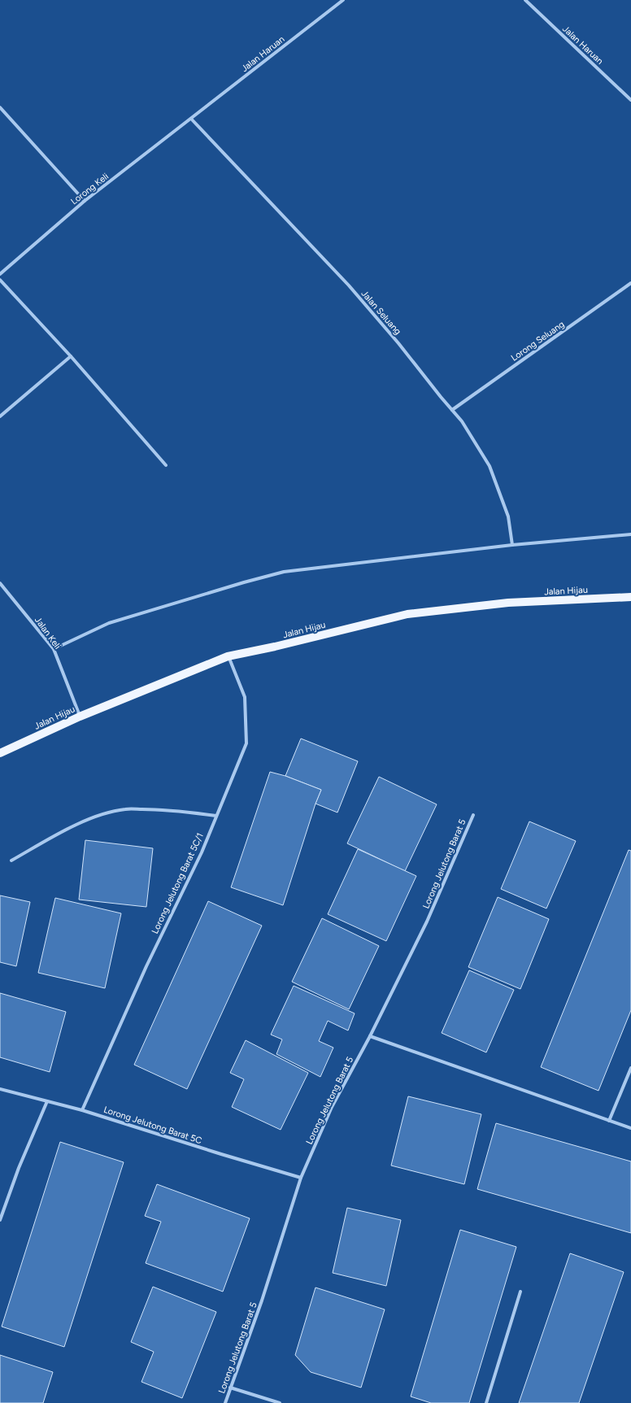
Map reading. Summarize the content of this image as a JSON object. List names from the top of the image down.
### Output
{
  "streets": {
    "main road": ["Jalan Hijau"],
    "street": [
      "Jalan Haruan",
      "Lorong Keli",
      "Jalan Seluang",
      "Lorong Seluang",
      "Jalan Keli",
      "Lorong Jelutong Barat 5",
      "Lorong Jelutong Barat 5C/1",
      "Lorong Jelutong Barat 5C"
    ]
  },
  "crossings": [
    ["Jalan Haruan", "Lorong Keli"],
    ["Jalan Haruan", "Jalan Seluang"],
    ["Lorong Keli", "Jalan Seluang"],
    ["Jalan Seluang", "Lorong Seluang"],
    ["Jalan Hijau", "Jalan Keli"],
    ["Jalan Hijau", "Lorong Jelutong Barat 5C/1"],
    ["Lorong Jelutong Barat 5", "Lorong Jelutong Barat 5C"],
    ["Lorong Jelutong Barat 5C/1", "Lorong Jelutong Barat 5C"]
  ]
}
